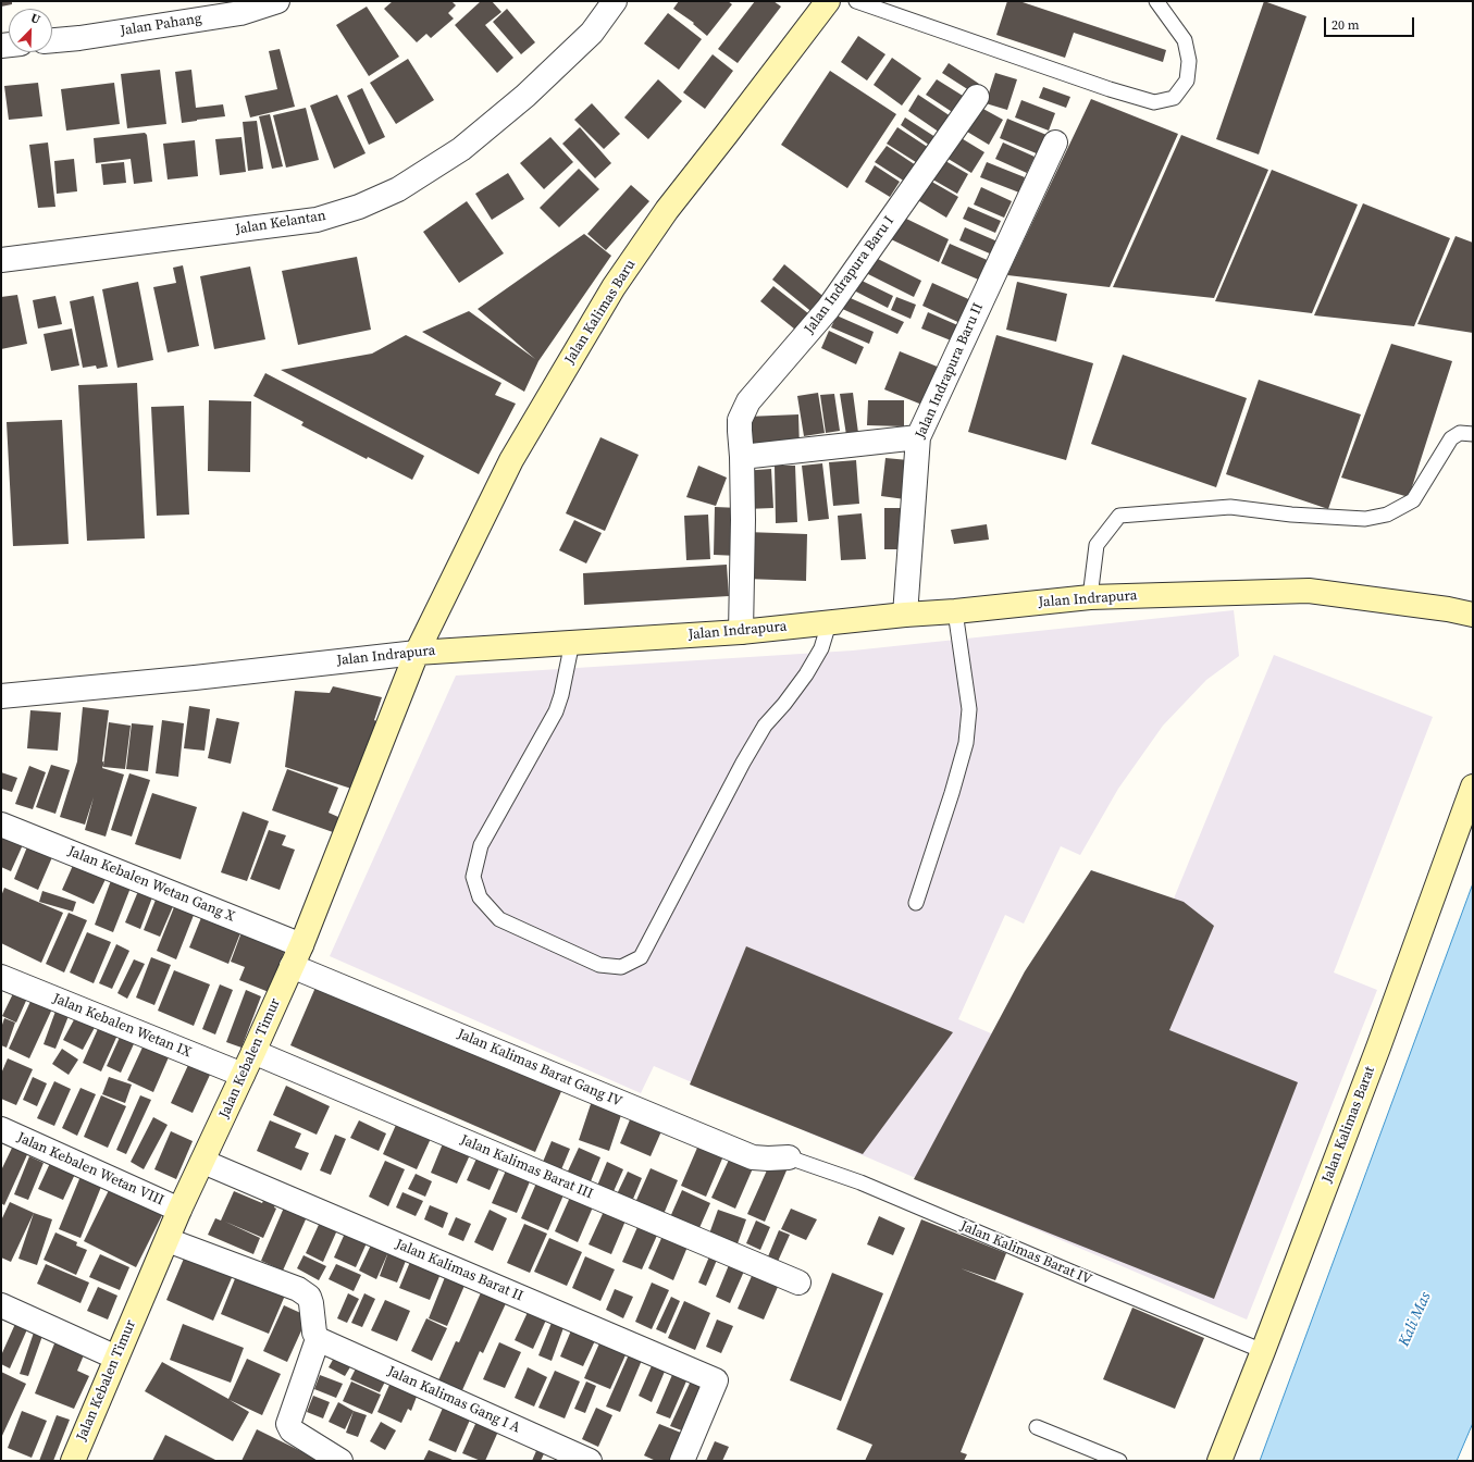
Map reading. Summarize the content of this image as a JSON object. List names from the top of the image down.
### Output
{
  "streets": {
    "street": [
      "Jalan Pahang",
      "Jalan Kelantan",
      "Jalan Indrapura Baru I",
      "Jalan Kalimas Baru",
      "Jalan Indrapura Baru II",
      "Jalan Indrapura",
      "Jalan Kebalen Wetan Gang X",
      "Jalan Kebalen Wetan IX",
      "Jalan Kebalen Timur",
      "Jalan Kalimas Barat Gang IV",
      "Jalan Kalimas Barat",
      "Jalan Kalimas Barat III",
      "Jalan Kebalen Wetan VIII",
      "Jalan Kalimas Barat II",
      "Jalan Kalimas Gang I A"
    ],
    "lane": ["Jalan Kalimas Barat IV"]
  },
  "crossings": [
    ["Jalan Indrapura Baru I", "Jalan Indrapura"],
    ["Jalan Kalimas Baru", "Jalan Indrapura"],
    ["Jalan Kalimas Baru", "Jalan Kebalen Timur"],
    ["Jalan Indrapura Baru II", "Jalan Indrapura"],
    ["Jalan Indrapura", "Jalan Kebalen Timur"],
    ["Jalan Kebalen Wetan Gang X", "Jalan Kebalen Timur"],
    ["Jalan Kebalen Wetan Gang X", "Jalan Kalimas Barat Gang IV"],
    ["Jalan Kebalen Wetan IX", "Jalan Kebalen Timur"],
    ["Jalan Kebalen Timur", "Jalan Kalimas Barat Gang IV"],
    ["Jalan Kebalen Timur", "Jalan Kalimas Barat III"],
    ["Jalan Kebalen Timur", "Jalan Kebalen Wetan VIII"],
    ["Jalan Kebalen Timur", "Jalan Kalimas Barat II"],
    ["Jalan Kalimas Barat Gang IV", "Jalan Kalimas Barat IV"],
    ["Jalan Kalimas Barat", "Jalan Kalimas Barat IV"]
  ],
  "water": ["Kali Mas"],
  "scale_bar": "20 m",
  "north": "top right"
}
